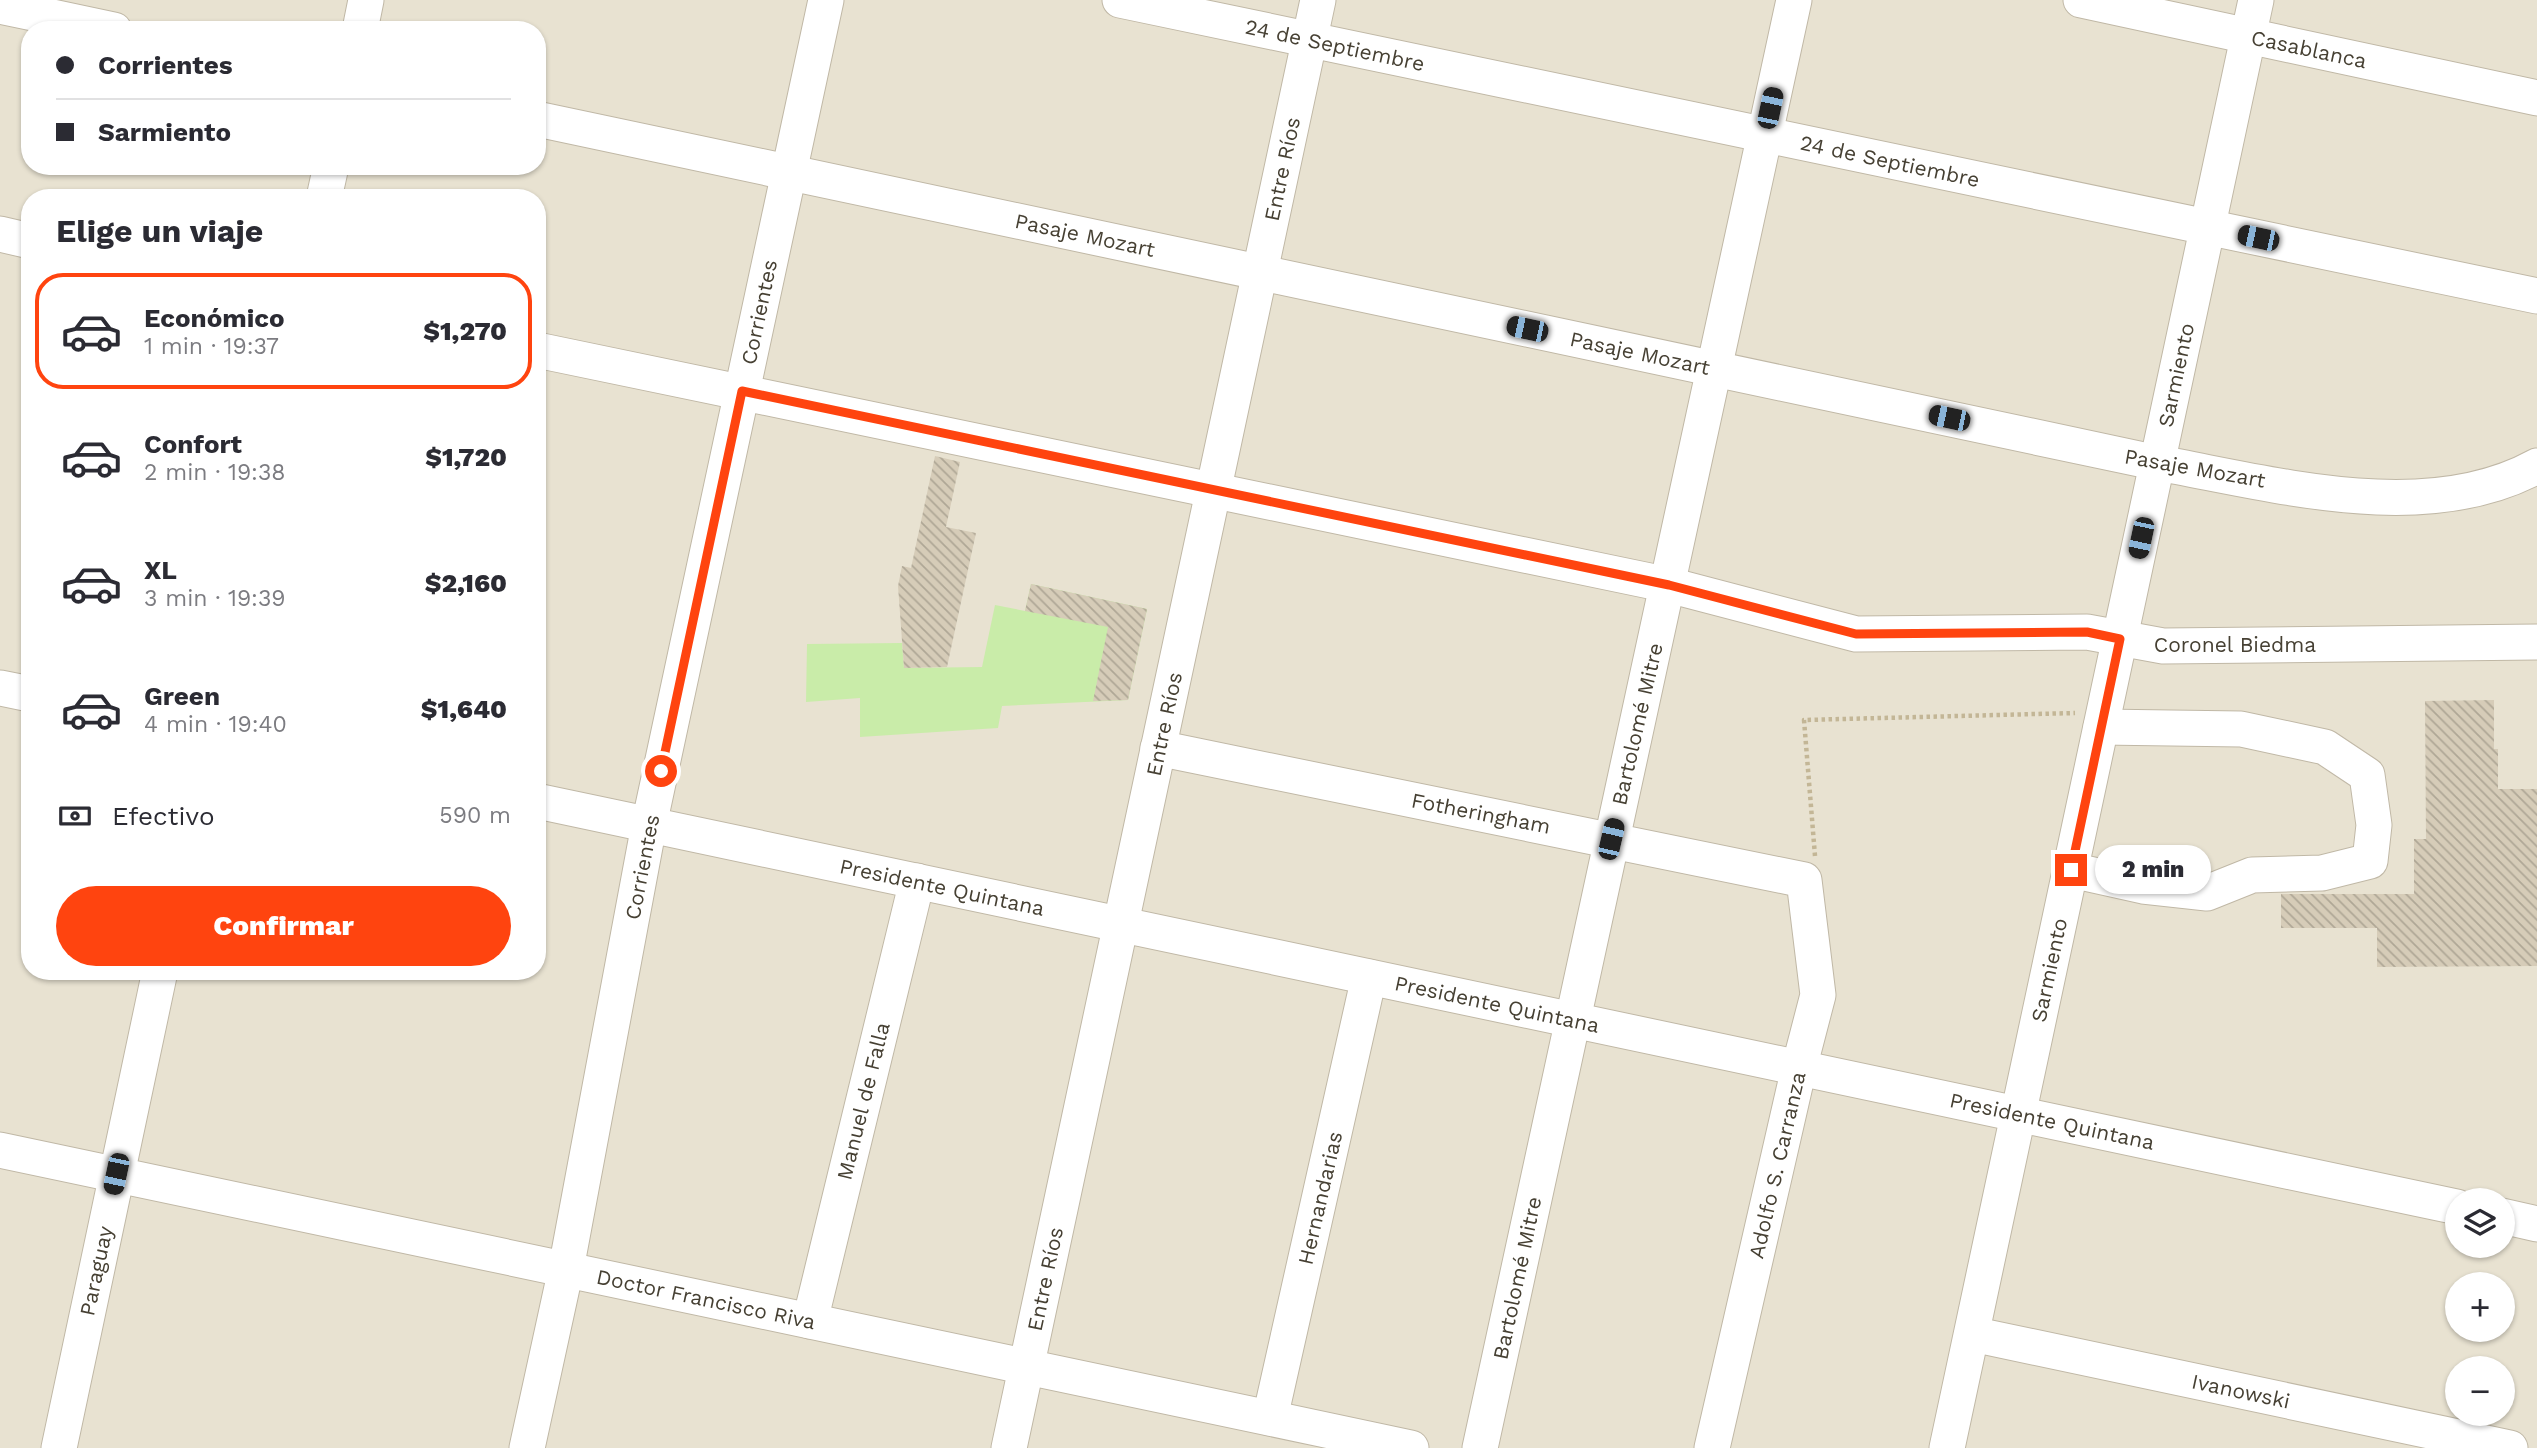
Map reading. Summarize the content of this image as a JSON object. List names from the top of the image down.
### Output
{
  "streets": {
    "street": [
      "24 de Septiembre",
      "Casablanca",
      "Entre Ríos",
      "Pasaje Mozart",
      "Corrientes",
      "Sarmiento",
      "Coronel Biedma",
      "Bartolomé Mitre",
      "Fotheringham",
      "Presidente Quintana",
      "Manuel de Falla",
      "Adolfo S. Carranza",
      "Hernandarias",
      "Paraguay",
      "Doctor Francisco Riva",
      "Ivanowski"
    ]
  },
  "crossings": [
    ["24 de Septiembre", "Entre Ríos"],
    ["24 de Septiembre", "Sarmiento"],
    ["24 de Septiembre", "Bartolomé Mitre"],
    ["Casablanca", "Sarmiento"],
    ["Entre Ríos", "Pasaje Mozart"],
    ["Entre Ríos", "Coronel Biedma"],
    ["Entre Ríos", "Fotheringham"],
    ["Entre Ríos", "Presidente Quintana"],
    ["Entre Ríos", "Doctor Francisco Riva"],
    ["Pasaje Mozart", "Corrientes"],
    ["Pasaje Mozart", "Sarmiento"],
    ["Pasaje Mozart", "Bartolomé Mitre"],
    ["Corrientes", "Coronel Biedma"],
    ["Corrientes", "Presidente Quintana"],
    ["Corrientes", "Doctor Francisco Riva"],
    ["Sarmiento", "Coronel Biedma"],
    ["Sarmiento", "Presidente Quintana"],
    ["Sarmiento", "Ivanowski"],
    ["Coronel Biedma", "Bartolomé Mitre"],
    ["Bartolomé Mitre", "Fotheringham"],
    ["Bartolomé Mitre", "Presidente Quintana"],
    ["Fotheringham", "Adolfo S. Carranza"],
    ["Presidente Quintana", "Manuel de Falla"],
    ["Presidente Quintana", "Adolfo S. Carranza"],
    ["Presidente Quintana", "Hernandarias"],
    ["Manuel de Falla", "Doctor Francisco Riva"],
    ["Hernandarias", "Doctor Francisco Riva"],
    ["Paraguay", "Doctor Francisco Riva"]
  ],
  "page": {
    "banner": ["Corrientes", "Sarmiento"],
    "heading": "Elige un viaje",
    "list": [
      {
        "name": "Económico",
        "note": "1 min · 19:37",
        "value": "$1,270"
      },
      {
        "name": "Confort",
        "note": "2 min · 19:38",
        "value": "$1,720"
      },
      {
        "name": "XL",
        "note": "3 min · 19:39",
        "value": "$2,160"
      },
      {
        "name": "Green",
        "note": "4 min · 19:40",
        "value": "$1,640"
      }
    ],
    "pay": ["Efectivo", "590 m"],
    "bubble": "2 min",
    "buttons": "Confirmar",
    "map_buttons": ["+", "−"]
  }
}
